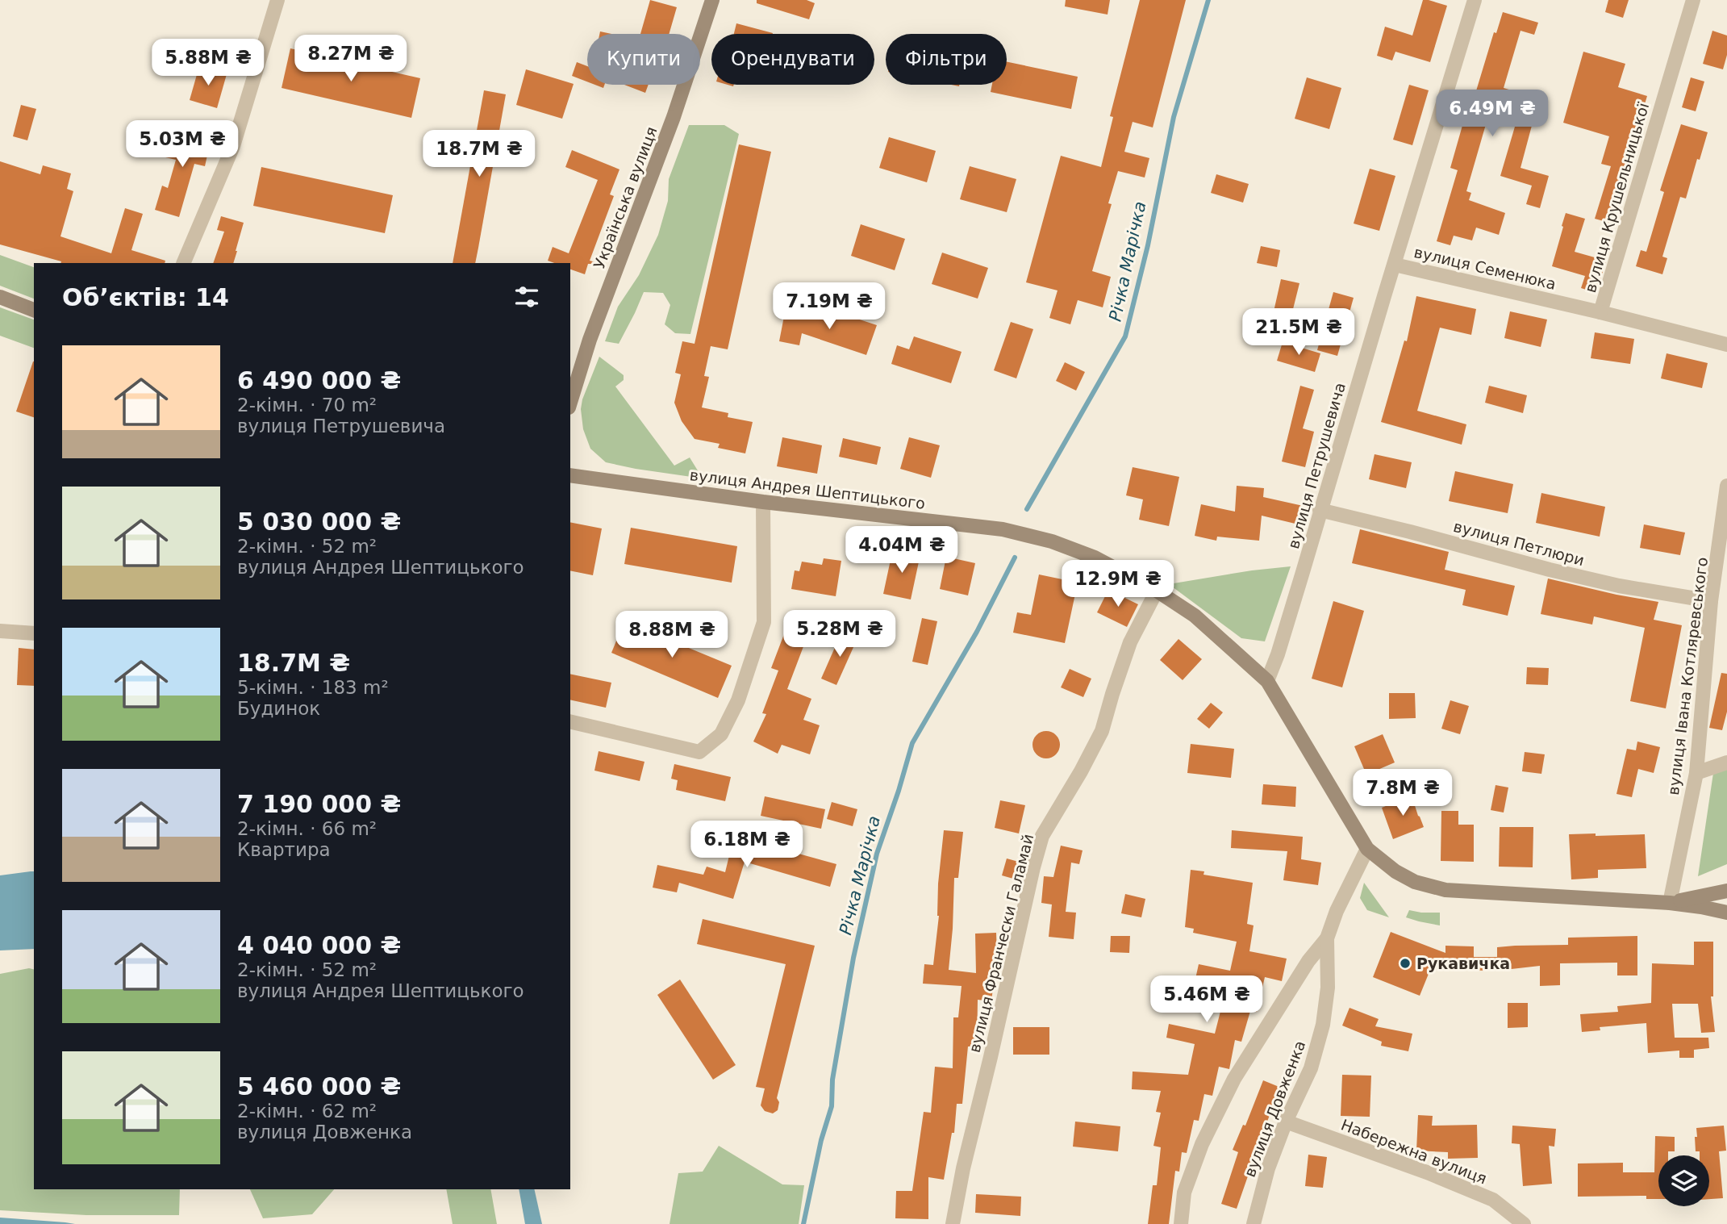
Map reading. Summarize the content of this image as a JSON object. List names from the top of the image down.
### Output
{
  "streets": {
    "street": [
      "Українська вулиця",
      "вулиця Крушельницької",
      "вулиця Семенюка",
      "вулиця Петрушевича",
      "вулиця Андрея Шептицького",
      "вулиця Петлюри",
      "вулиця Івана Котляревського",
      "вулиця Франчески Галамай",
      "вулиця Довженка",
      "Набережна вулиця"
    ]
  },
  "crossings": [
    ["вулиця Крушельницької", "вулиця Семенюка"],
    ["вулиця Семенюка", "вулиця Петрушевича"],
    ["вулиця Петрушевича", "вулиця Андрея Шептицького"],
    ["вулиця Петрушевича", "вулиця Петлюри"],
    ["вулиця Андрея Шептицького", "вулиця Івана Котляревського"],
    ["вулиця Андрея Шептицького", "вулиця Франчески Галамай"],
    ["вулиця Андрея Шептицького", "вулиця Довженка"],
    ["вулиця Петлюри", "вулиця Івана Котляревського"],
    ["вулиця Довженка", "Набережна вулиця"]
  ],
  "water": ["Річка Марічка"],
  "places": ["Рукавичка"],
  "page": {
    "chip": ["Купити", "Орендувати", "Фільтри"],
    "price": [
      "8.27M ₴",
      "5.88M ₴",
      "6.49M ₴",
      "5.03M ₴",
      "18.7M ₴",
      "7.19M ₴",
      "21.5M ₴",
      "4.04M ₴",
      "12.9M ₴",
      "5.28M ₴",
      "8.88M ₴",
      "7.8M ₴",
      "6.18M ₴",
      "5.46M ₴"
    ],
    "heading": "Об’єктів: 14",
    "list": [
      {
        "name": "6 490 000 ₴",
        "note": "2-кімн. · 70 m² · вулиця Петрушевича"
      },
      {
        "name": "5 030 000 ₴",
        "note": "2-кімн. · 52 m² · вулиця Андрея Шептицького"
      },
      {
        "name": "18.7M ₴",
        "note": "5-кімн. · 183 m² · Будинок"
      },
      {
        "name": "7 190 000 ₴",
        "note": "2-кімн. · 66 m² · Квартира"
      },
      {
        "name": "4 040 000 ₴",
        "note": "2-кімн. · 52 m² · вулиця Андрея Шептицького"
      },
      {
        "name": "5 460 000 ₴",
        "note": "2-кімн. · 62 m² · вулиця Довженка"
      }
    ]
  }
}
